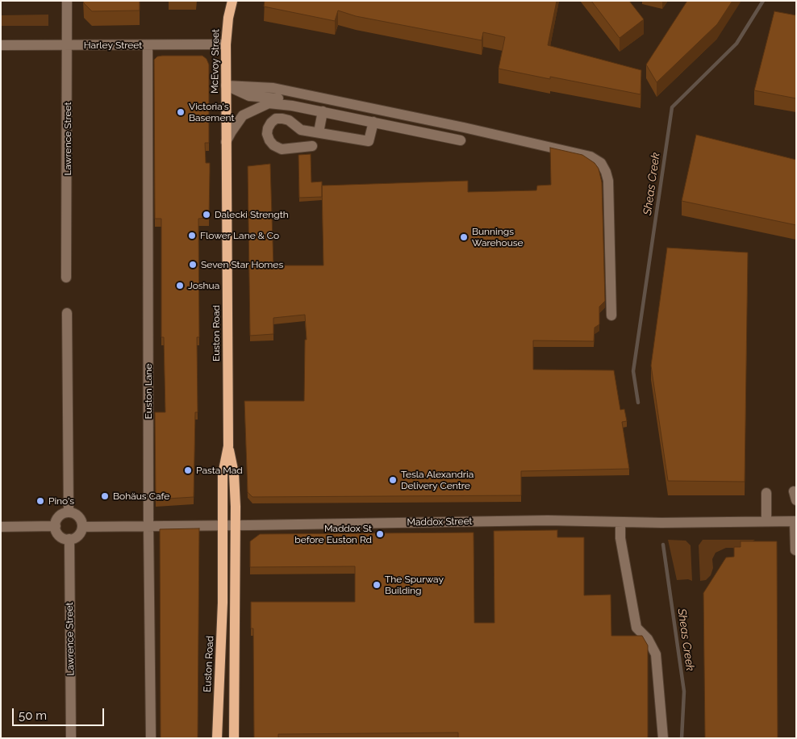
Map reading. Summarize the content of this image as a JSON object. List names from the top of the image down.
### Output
{
  "streets": {
    "main road": ["McEvoy Street", "Euston Road"],
    "street": [
      "Harley Street",
      "Lawrence Street",
      "Euston Lane",
      "Maddox Street"
    ]
  },
  "crossings": [
    ["Harley Street", "McEvoy Street"],
    ["Harley Street", "Lawrence Street"],
    ["Harley Street", "Euston Lane"],
    ["McEvoy Street", "Euston Road"],
    ["Lawrence Street", "Maddox Street"],
    ["Euston Road", "Maddox Street"],
    ["Euston Lane", "Maddox Street"]
  ],
  "water": ["Sheas Creek"],
  "places": [
    "Victoria's Basement",
    "Dalecki Strength",
    "Flower Lane & Co",
    "Bunnings Warehouse",
    "Seven Star Homes",
    "Joshua",
    "Pasta Mad",
    "Tesla Alexandria Delivery Centre",
    "Bohäus Cafe",
    "Pino's",
    "Maddox St before Euston Rd",
    "The Spurway Building"
  ],
  "scale_bar": "50 m"
}
